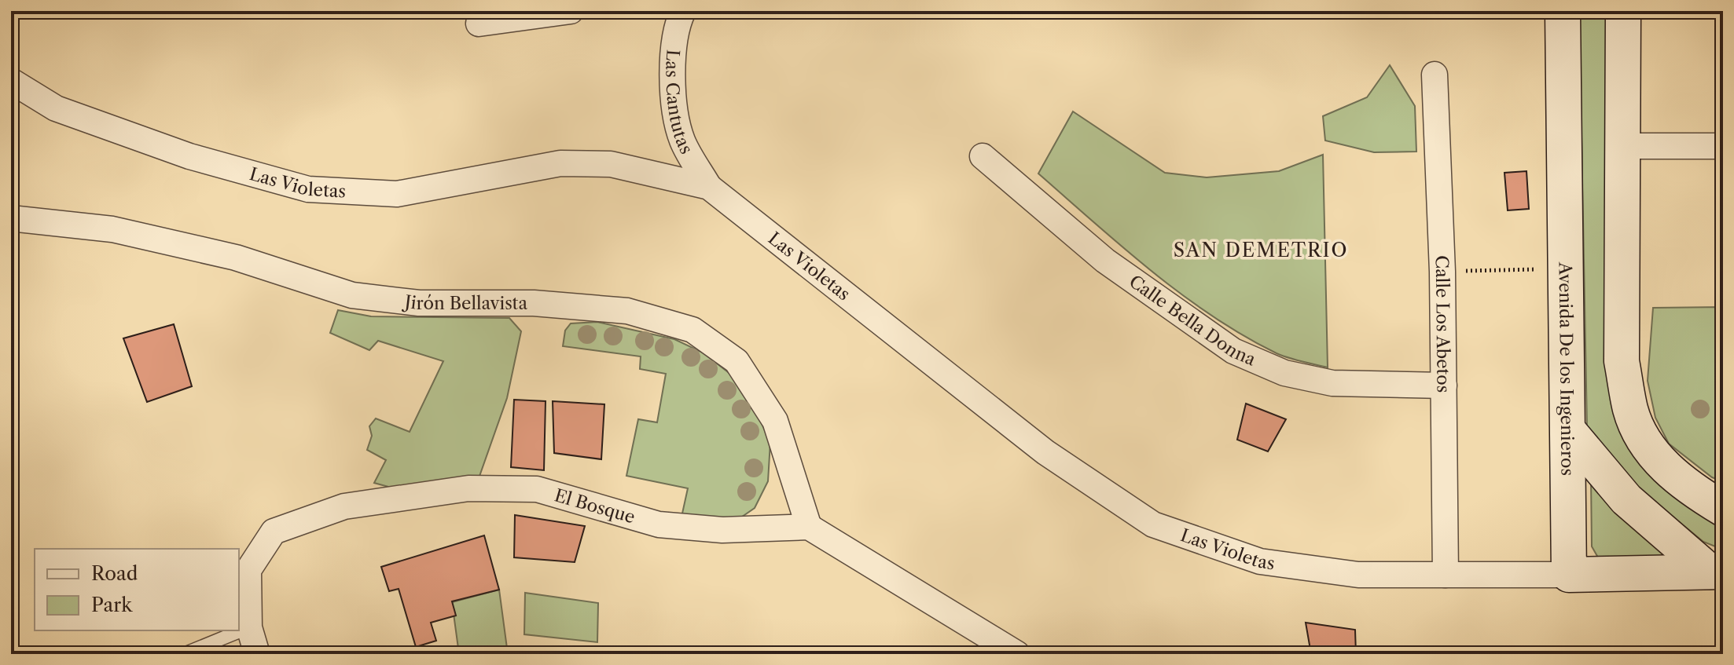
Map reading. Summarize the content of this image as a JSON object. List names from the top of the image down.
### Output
{
  "streets": {
    "street": [
      "Las Cantutas",
      "Las Violetas",
      "Jirón Bellavista",
      "Calle Bella Donna",
      "Calle Los Abetos",
      "Avenida De los Ingenieros",
      "El Bosque"
    ]
  },
  "crossings": [
    ["Las Cantutas", "Las Violetas"],
    ["Las Violetas", "Calle Los Abetos"],
    ["Las Violetas", "Avenida De los Ingenieros"],
    ["Jirón Bellavista", "El Bosque"],
    ["Calle Bella Donna", "Calle Los Abetos"]
  ],
  "districts": ["SAN DEMETRIO"],
  "legend": ["Road", "Park"]
}
